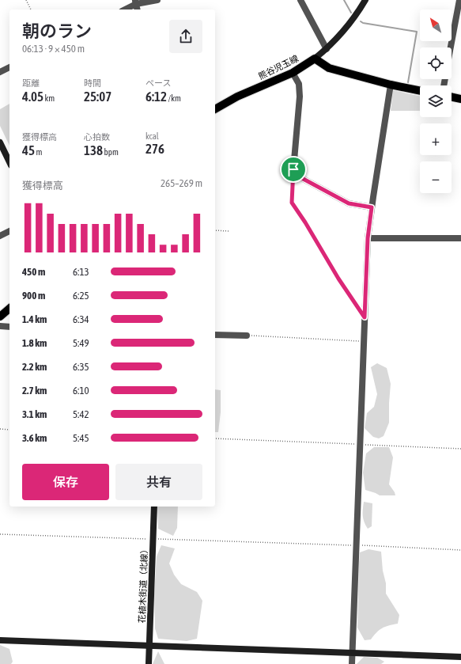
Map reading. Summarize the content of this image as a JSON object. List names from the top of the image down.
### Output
{
  "streets": {
    "main road": ["熊谷児玉線"],
    "street": ["花植木街道（北線）"]
  },
  "north": "top left",
  "page": {
    "map_buttons": ["+", "−"],
    "heading": ["朝のラン", "06:13 · 9 × 450 m"],
    "stats": [
      ["距離", "4.05 km"],
      ["時間", "25:07"],
      ["ペース", "6:12 /km"],
      ["獲得標高", "45 m"],
      ["心拍数", "138 bpm"],
      ["kcal", "276"]
    ],
    "chart": ["獲得標高", "265–269 m"],
    "list": [
      {
        "name": "450 m",
        "note": "6:13"
      },
      {
        "name": "900 m",
        "note": "6:25"
      },
      {
        "name": "1.4 km",
        "note": "6:34"
      },
      {
        "name": "1.8 km",
        "note": "5:49"
      },
      {
        "name": "2.2 km",
        "note": "6:35"
      },
      {
        "name": "2.7 km",
        "note": "6:10"
      },
      {
        "name": "3.1 km",
        "note": "5:42"
      },
      {
        "name": "3.6 km",
        "note": "5:45"
      }
    ],
    "buttons": ["保存", "共有"]
  }
}
